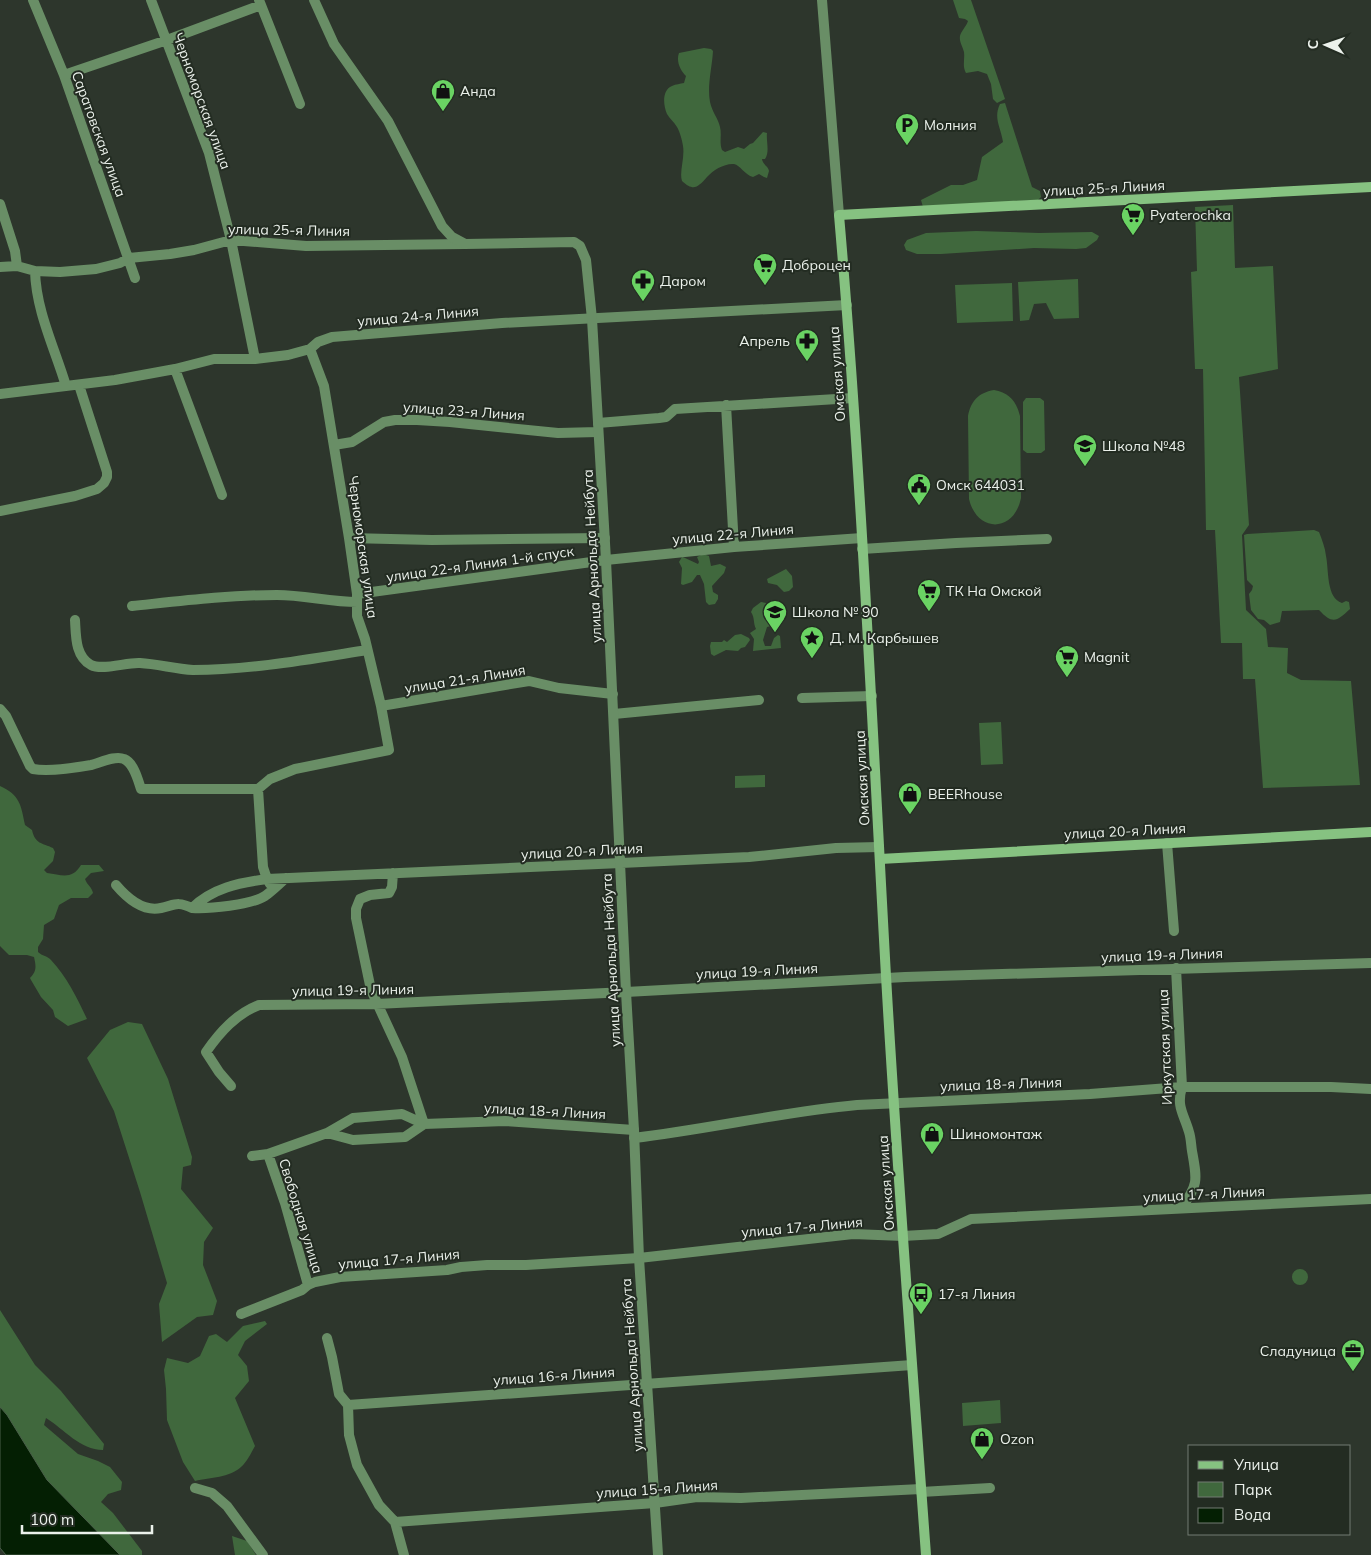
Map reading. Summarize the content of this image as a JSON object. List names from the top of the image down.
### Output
{
  "streets": {
    "main road": ["улица 25-я Линия", "Омская улица", "улица 20-я Линия"],
    "street": [
      "Черноморская улица",
      "Саратовская улица",
      "улица 24-я Линия",
      "улица 23-я Линия",
      "улица 22-я Линия",
      "улица Арнольда Нейбута",
      "улица 22-я Линия 1-й спуск",
      "улица 21-я Линия",
      "улица 19-я Линия",
      "Иркутская улица",
      "улица 18-я Линия",
      "улица 17-я Линия",
      "Свободная улица",
      "улица 16-я Линия",
      "улица 15-я Линия"
    ]
  },
  "crossings": [
    ["Черноморская улица", "улица 25-я Линия"],
    ["Черноморская улица", "улица 24-я Линия"],
    ["Черноморская улица", "улица 23-я Линия"],
    ["Черноморская улица", "улица 22-я Линия 1-й спуск"],
    ["Черноморская улица", "улица 21-я Линия"],
    ["Саратовская улица", "улица 25-я Линия"],
    ["улица 25-я Линия", "Омская улица"],
    ["улица 25-я Линия", "улица Арнольда Нейбута"],
    ["улица 24-я Линия", "Омская улица"],
    ["улица 24-я Линия", "улица Арнольда Нейбута"],
    ["Омская улица", "улица 23-я Линия"],
    ["Омская улица", "улица 22-я Линия"],
    ["Омская улица", "улица 20-я Линия"],
    ["Омская улица", "улица 19-я Линия"],
    ["Омская улица", "улица 18-я Линия"],
    ["Омская улица", "улица 17-я Линия"],
    ["Омская улица", "улица 16-я Линия"],
    ["Омская улица", "улица 15-я Линия"],
    ["улица 23-я Линия", "улица Арнольда Нейбута"],
    ["улица 22-я Линия", "улица Арнольда Нейбута"],
    ["улица 22-я Линия", "улица 22-я Линия 1-й спуск"],
    ["улица Арнольда Нейбута", "улица 22-я Линия 1-й спуск"],
    ["улица Арнольда Нейбута", "улица 21-я Линия"],
    ["улица Арнольда Нейбута", "улица 20-я Линия"],
    ["улица Арнольда Нейбута", "улица 19-я Линия"],
    ["улица Арнольда Нейбута", "улица 18-я Линия"],
    ["улица Арнольда Нейбута", "улица 17-я Линия"],
    ["улица Арнольда Нейбута", "улица 16-я Линия"],
    ["улица Арнольда Нейбута", "улица 15-я Линия"],
    ["улица 19-я Линия", "Иркутская улица"],
    ["Иркутская улица", "улица 18-я Линия"],
    ["Иркутская улица", "улица 17-я Линия"],
    ["улица 18-я Линия", "Свободная улица"],
    ["улица 17-я Линия", "Свободная улица"]
  ],
  "places": {
    "shop": [
      "Анда",
      "BEERhouse",
      "Шиномонтаж",
      "Ozon"
    ],
    "parking": ["Молния"],
    "supermarket": [
      "Pyaterochka",
      "Доброцен",
      "ТК На Омской",
      "Magnit"
    ],
    "pharmacy": ["Даром", "Апрель"],
    "school or university": ["Школа №48", "Школа № 90"],
    "public building": ["Омск 644031"],
    "place": ["Д. М. Карбышев"],
    "bus stop": ["17-я Линия"],
    "office": ["Сладуница"]
  },
  "legend": ["Улица", "Парк", "Вода"],
  "scale_bar": "100 m",
  "north": "left"
}
